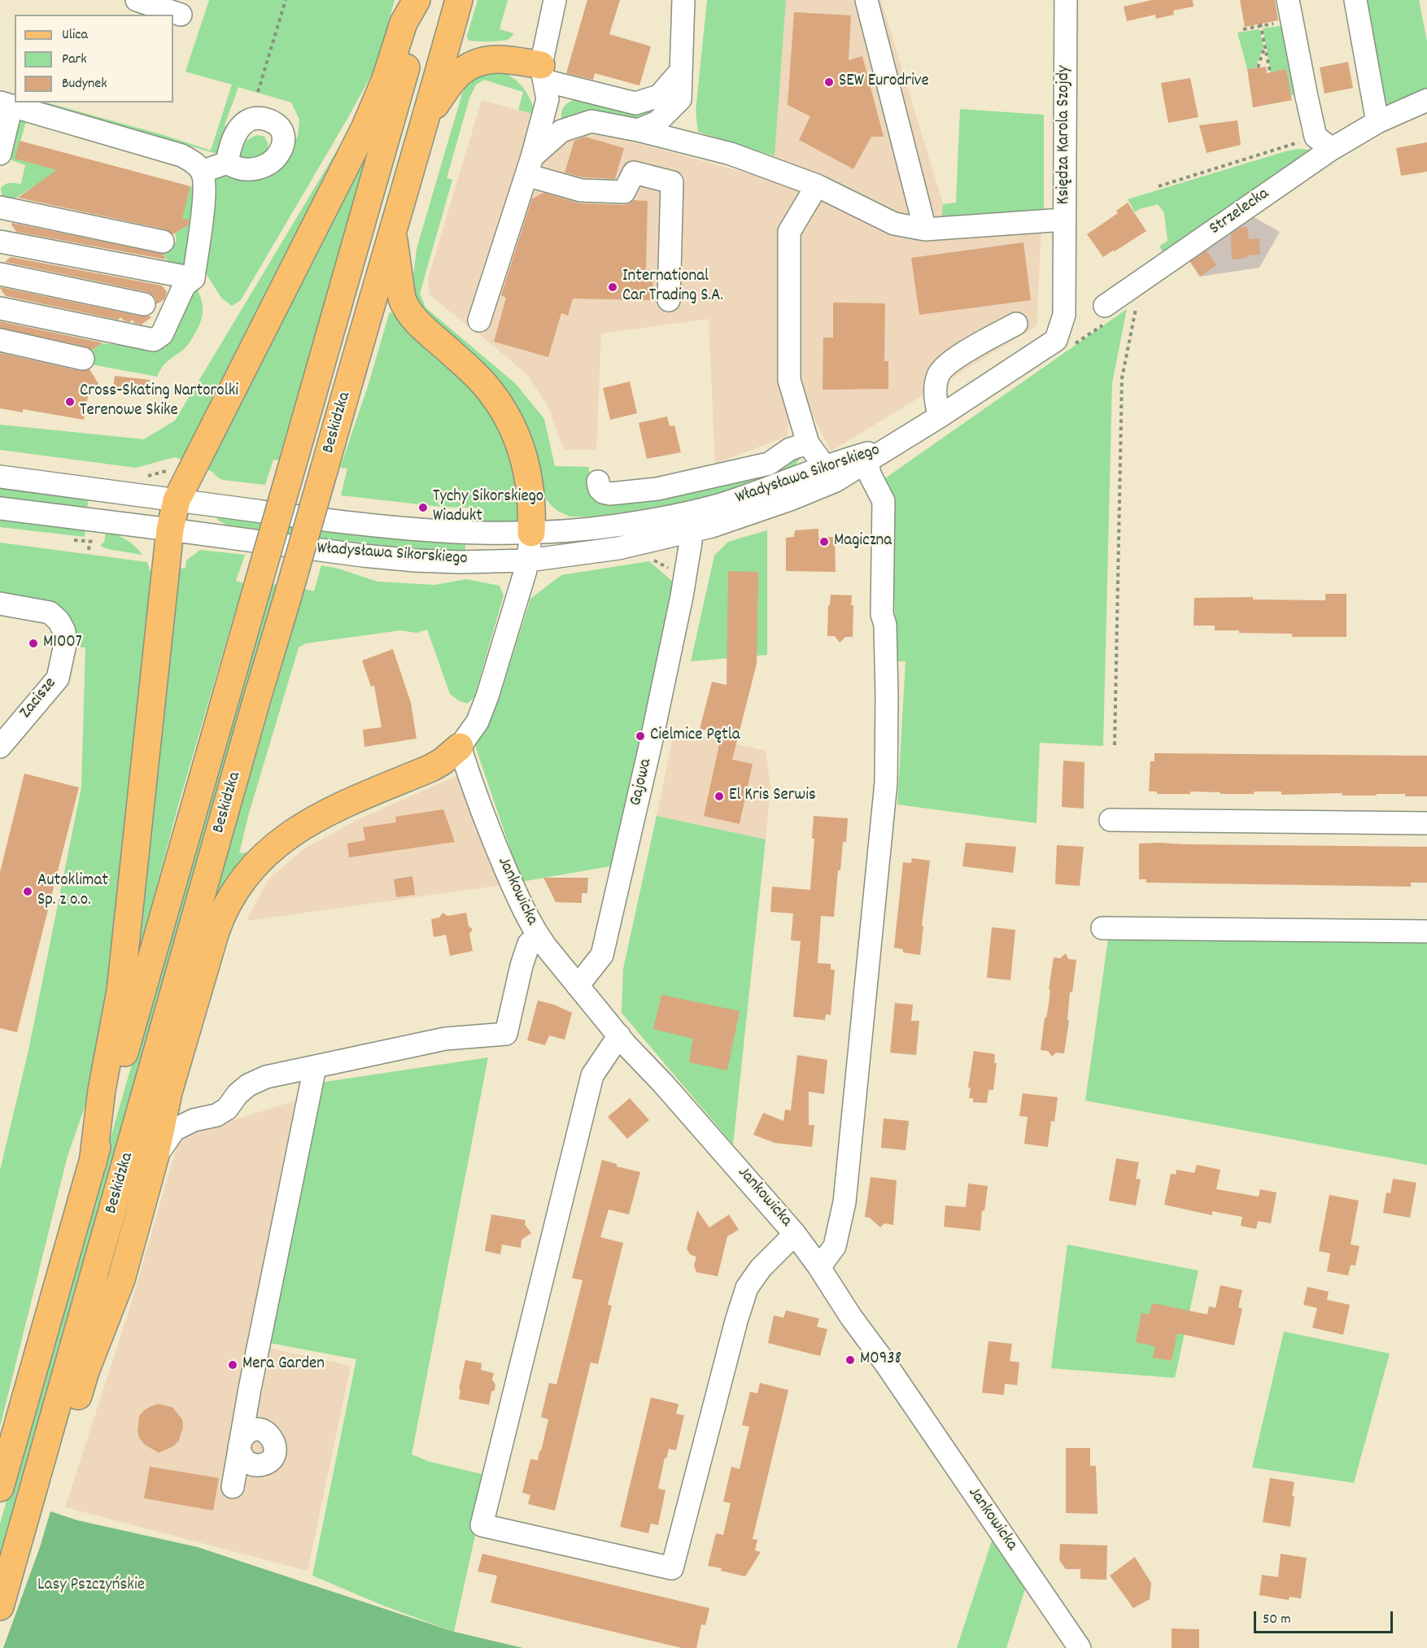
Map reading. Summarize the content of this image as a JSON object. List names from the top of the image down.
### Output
{
  "streets": {
    "main road": ["Beskidzka"],
    "street": [
      "Księdza Karola Szojdy",
      "Strzelecka",
      "Władysława Sikorskiego",
      "Zacisze",
      "Gajowa",
      "Jankowicka"
    ]
  },
  "crossings": [
    ["Władysława Sikorskiego", "Gajowa"],
    ["Gajowa", "Jankowicka"]
  ],
  "parks": ["Lasy Pszczyńskie"],
  "places": [
    "SEW Eurodrive",
    "International Car Trading S.A.",
    "Cross-Skating Nartorolki Terenowe Skike",
    "Tychy Sikorskiego Wiadukt",
    "Magiczna",
    "M1007",
    "Cielmice Pętla",
    "El Kris Serwis",
    "Autoklimat Sp. z o.o.",
    "M0938",
    "Mera Garden"
  ],
  "legend": ["Ulica", "Park", "Budynek"],
  "scale_bar": "50 m"
}
